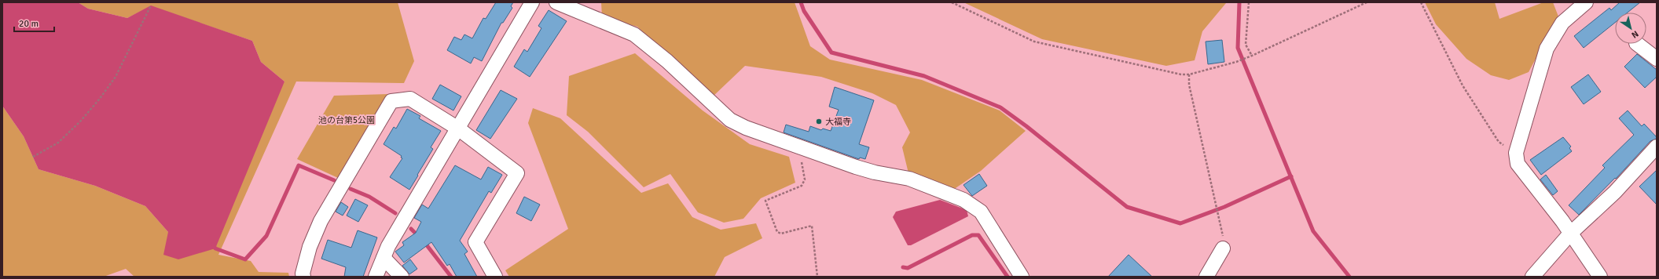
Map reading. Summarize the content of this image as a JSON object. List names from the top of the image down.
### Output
{
  "parks": ["池の台第5公園"],
  "places": ["大福寺"],
  "scale_bar": "20 m",
  "north": "bottom right"
}
